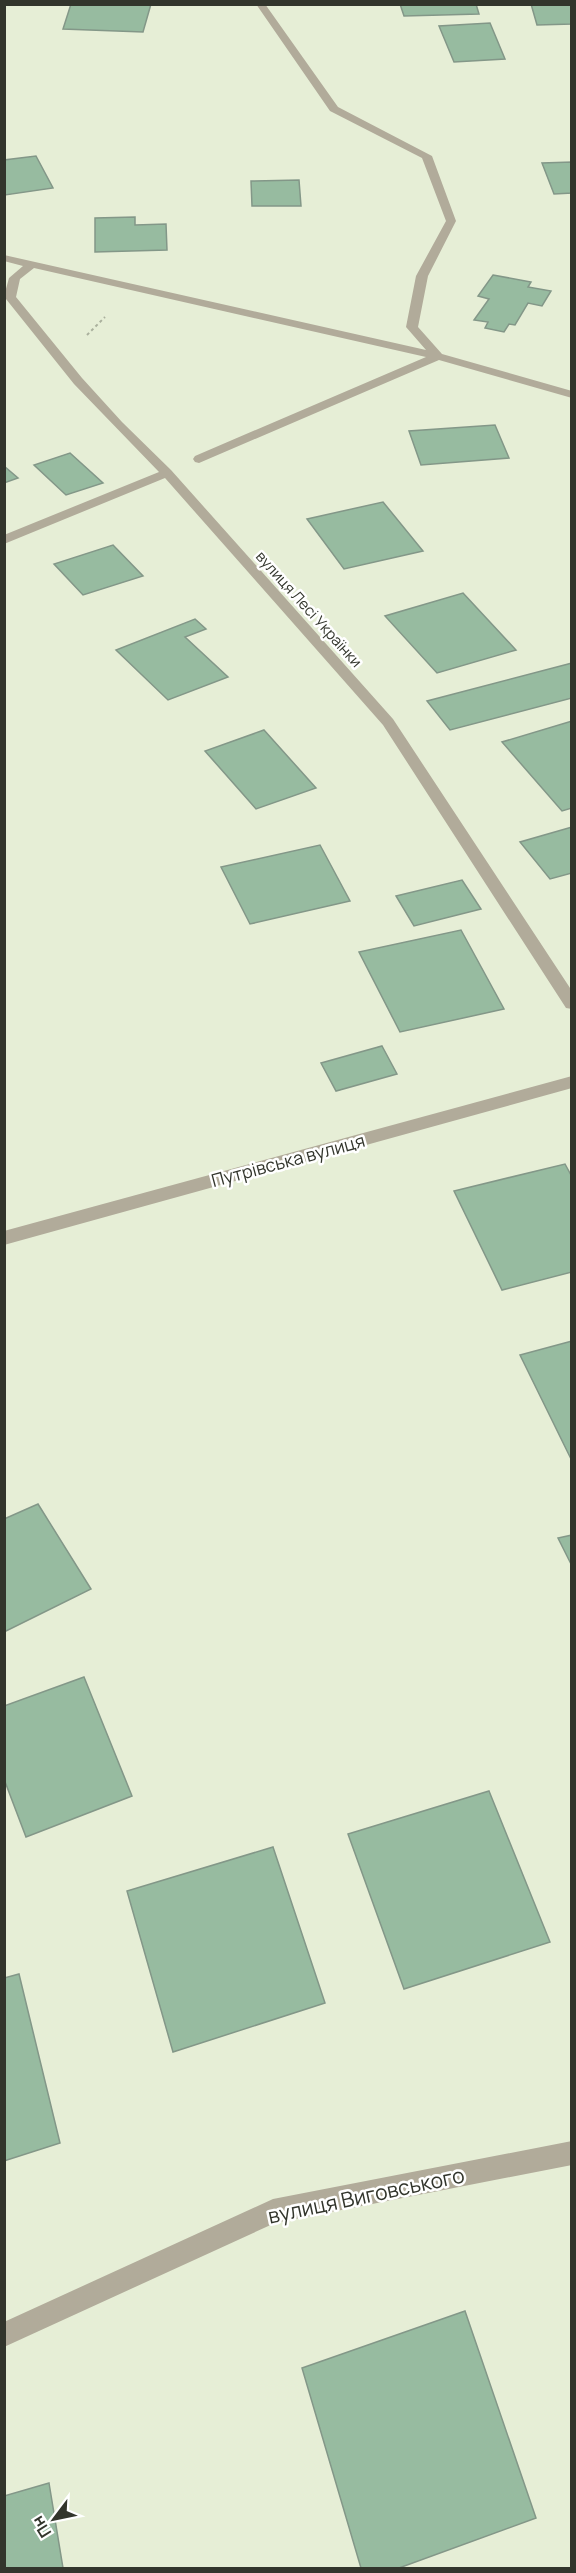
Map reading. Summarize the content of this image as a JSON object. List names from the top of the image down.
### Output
{
  "streets": {
    "street": ["вулиця Лесі Українки", "Путрівська вулиця", "вулиця Виговського"]
  },
  "north": "bottom left"
}
